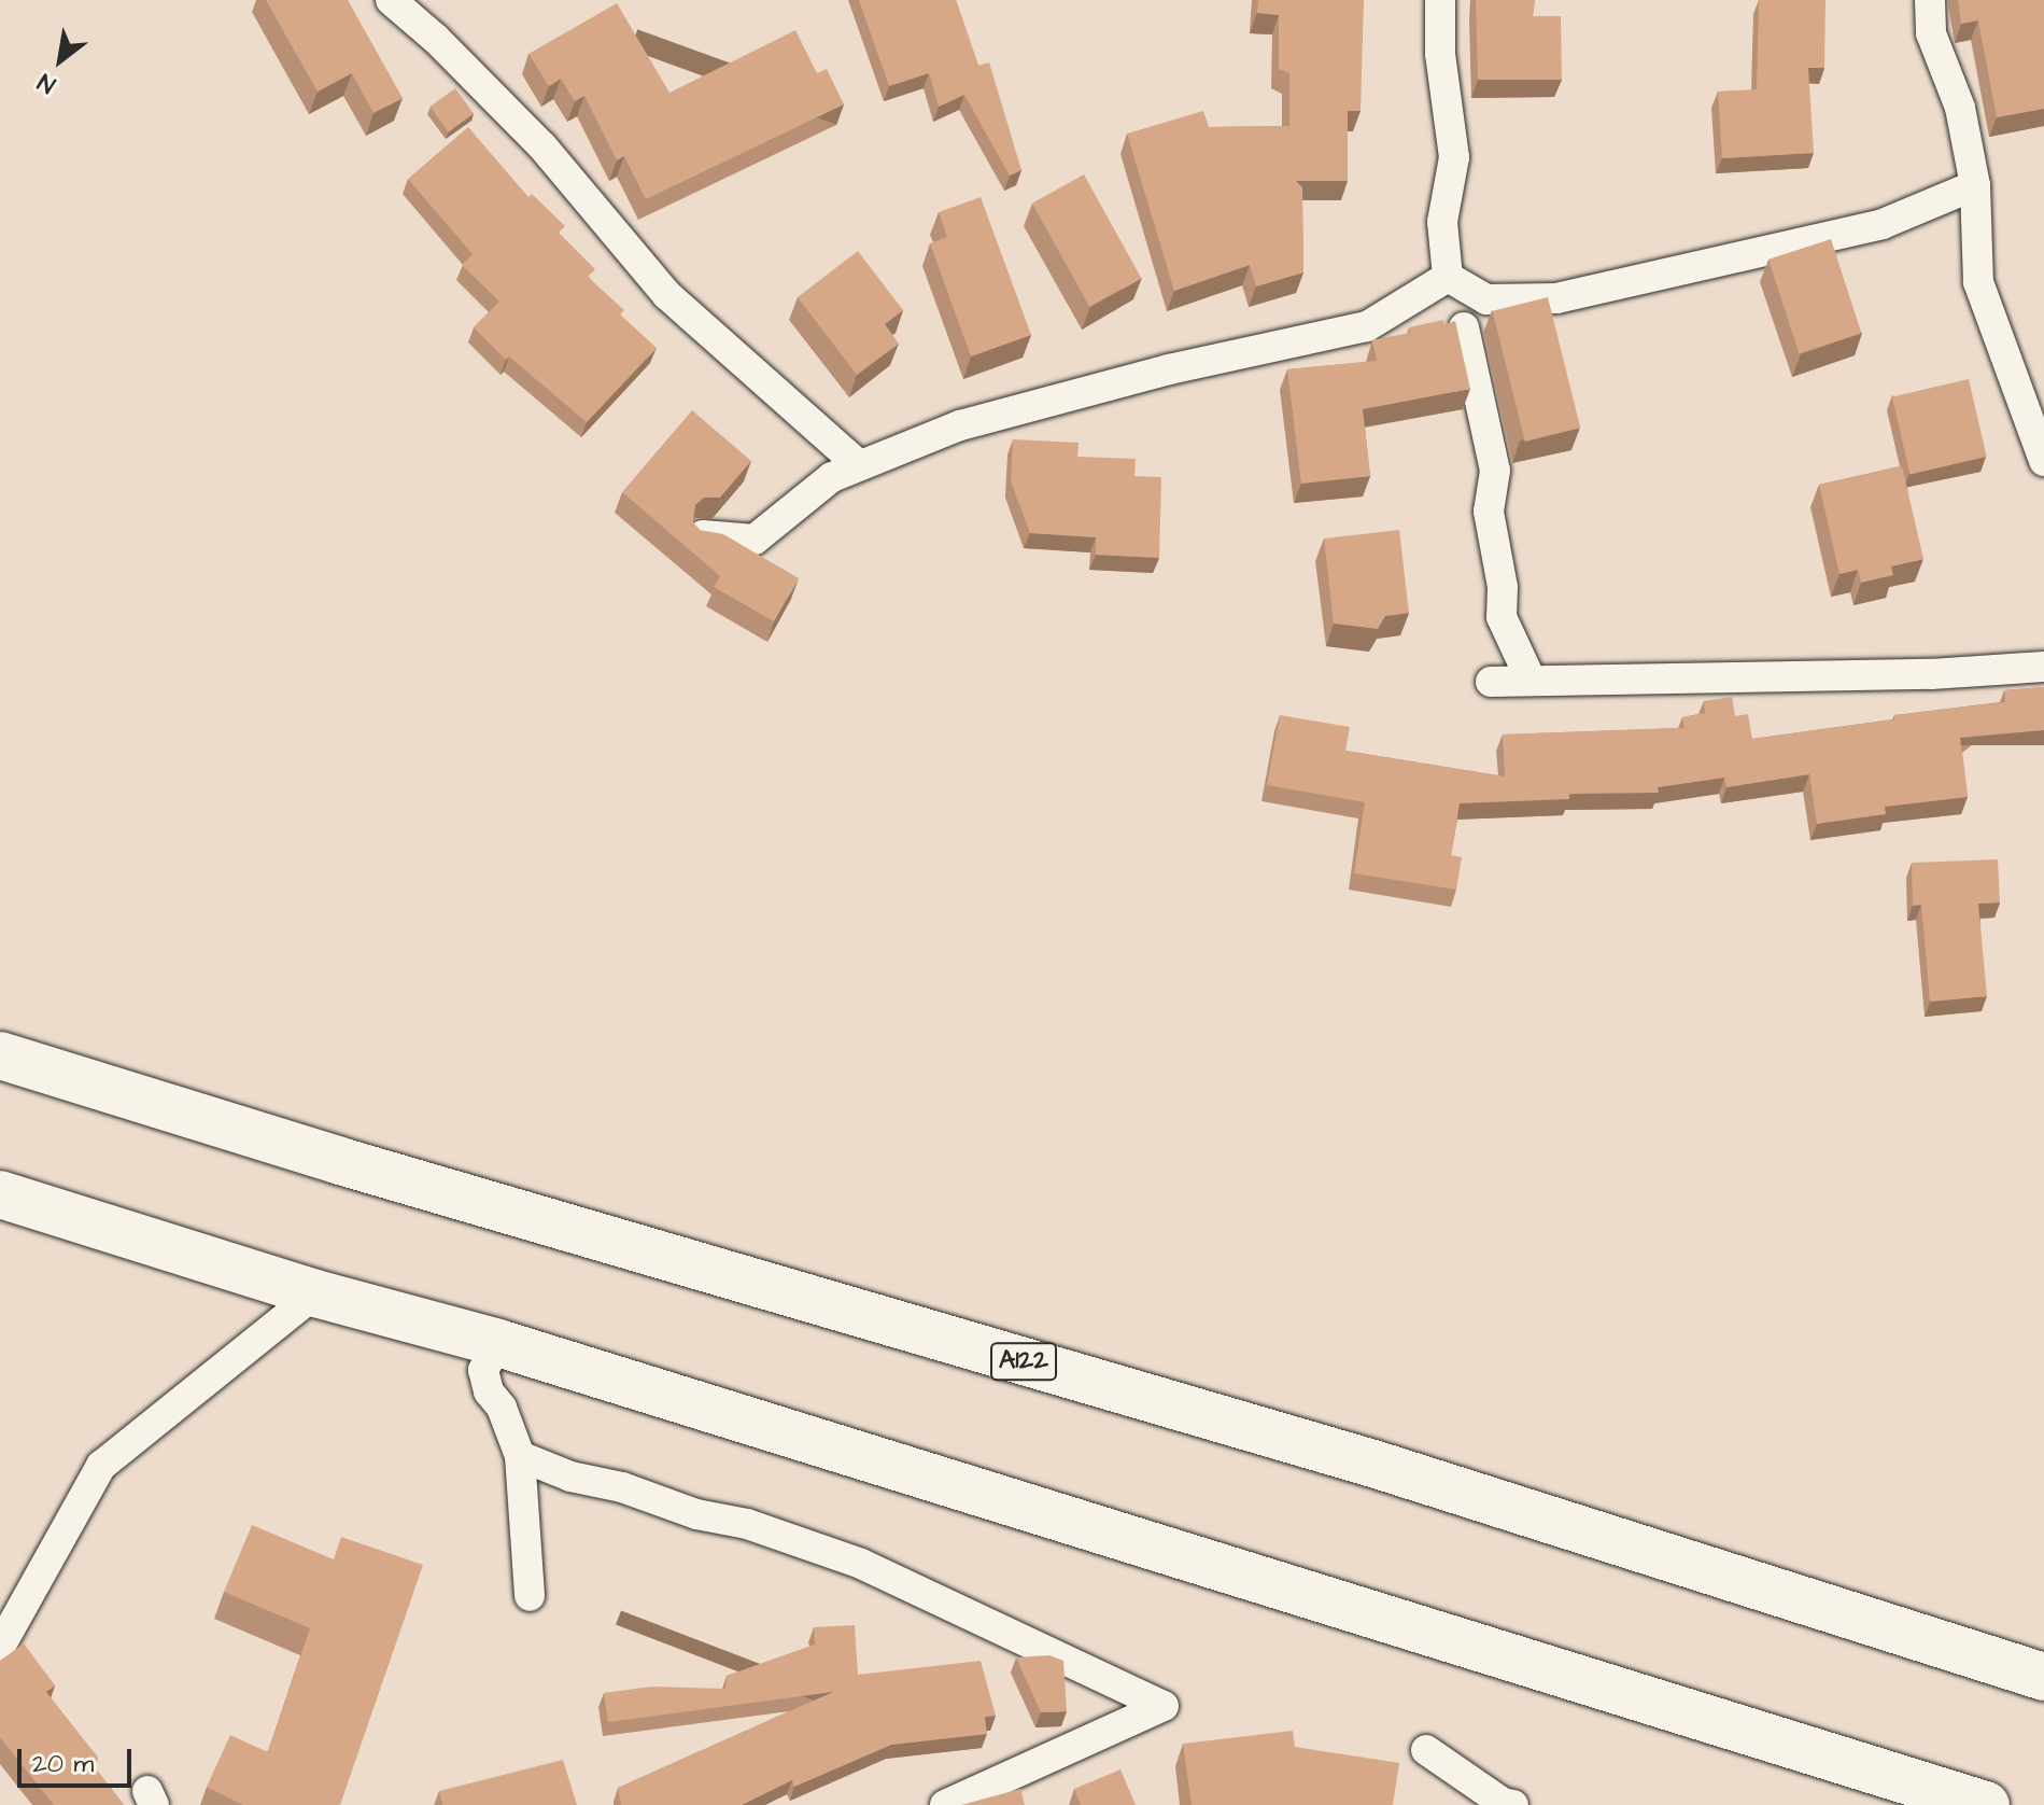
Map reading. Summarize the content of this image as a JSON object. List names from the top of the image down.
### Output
{
  "streets": {
    "highway": ["A122"]
  },
  "scale_bar": "20 m",
  "north": "bottom left"
}
